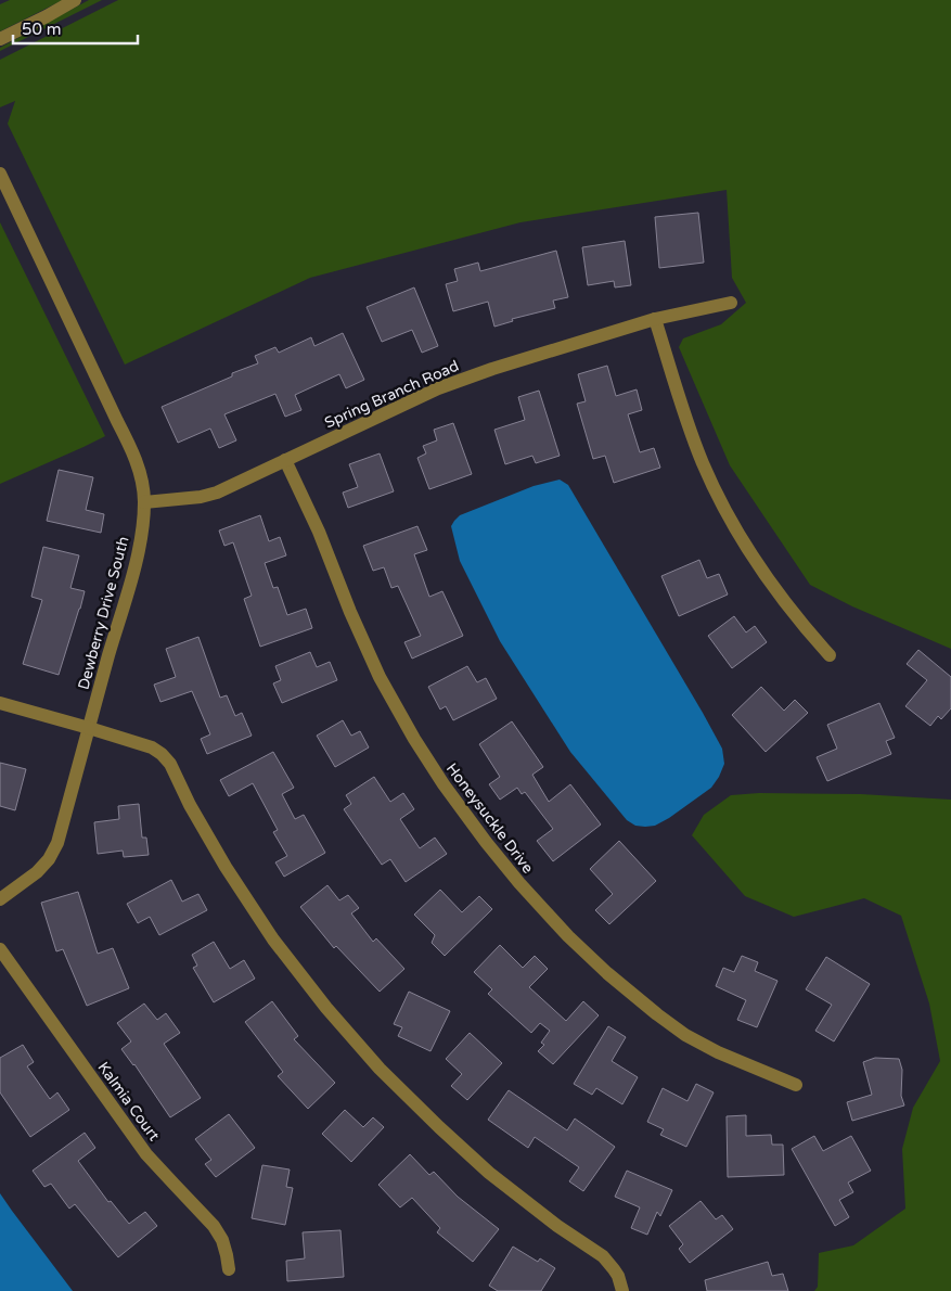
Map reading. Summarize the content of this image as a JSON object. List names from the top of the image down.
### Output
{
  "streets": {
    "street": [
      "Spring Branch Road",
      "Dewberry Drive South",
      "Honeysuckle Drive",
      "Kalmia Court"
    ]
  },
  "crossings": [
    ["Spring Branch Road", "Dewberry Drive South"],
    ["Spring Branch Road", "Honeysuckle Drive"]
  ],
  "scale_bar": "50 m"
}
